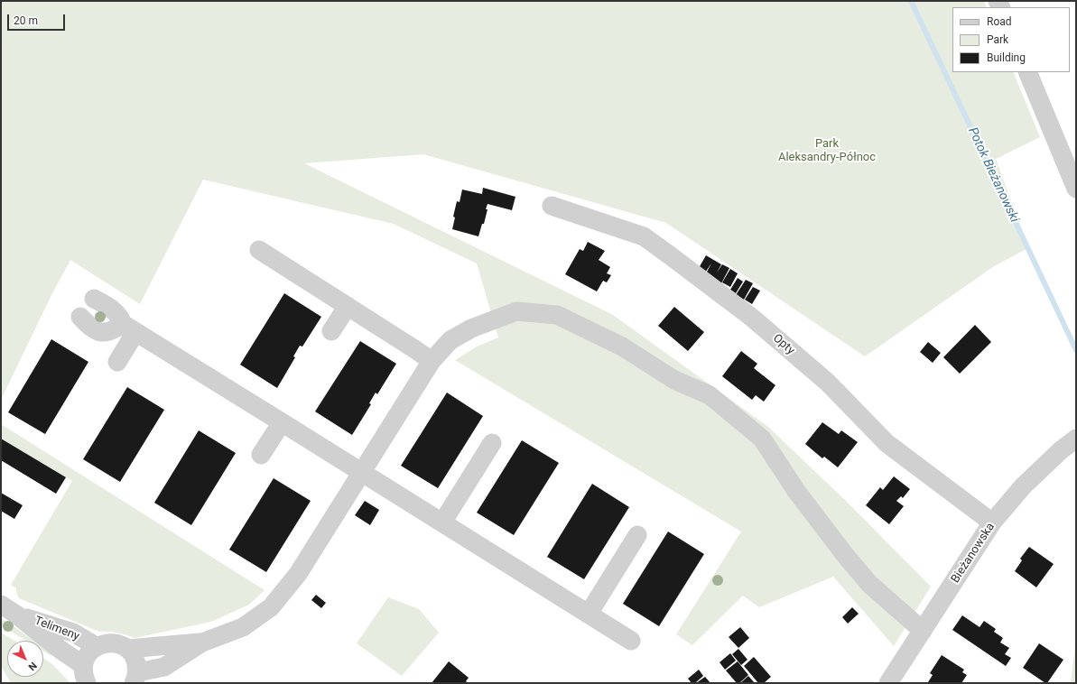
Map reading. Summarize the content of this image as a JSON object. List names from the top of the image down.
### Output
{
  "streets": {
    "street": ["Opty", "Bieżanowska", "Telimeny"]
  },
  "crossings": [
    ["Opty", "Bieżanowska"]
  ],
  "water": ["Potok Bieżanowski"],
  "parks": ["Park Aleksandry-Północ"],
  "legend": ["Road", "Park", "Building"],
  "scale_bar": "20 m",
  "north": "bottom right"
}
